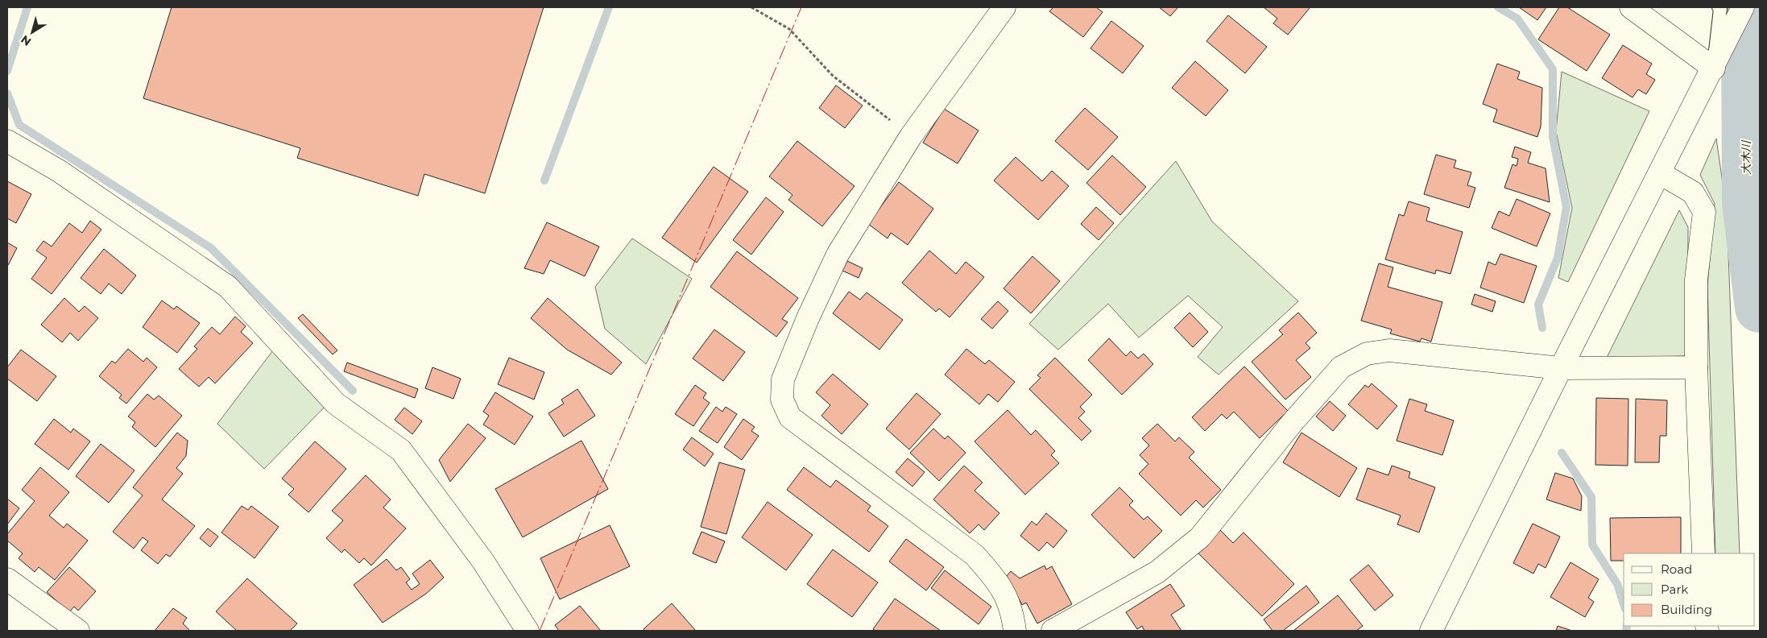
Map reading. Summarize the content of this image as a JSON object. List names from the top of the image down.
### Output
{
  "water": ["大木川"],
  "legend": ["Road", "Park", "Building"],
  "north": "bottom left"
}
